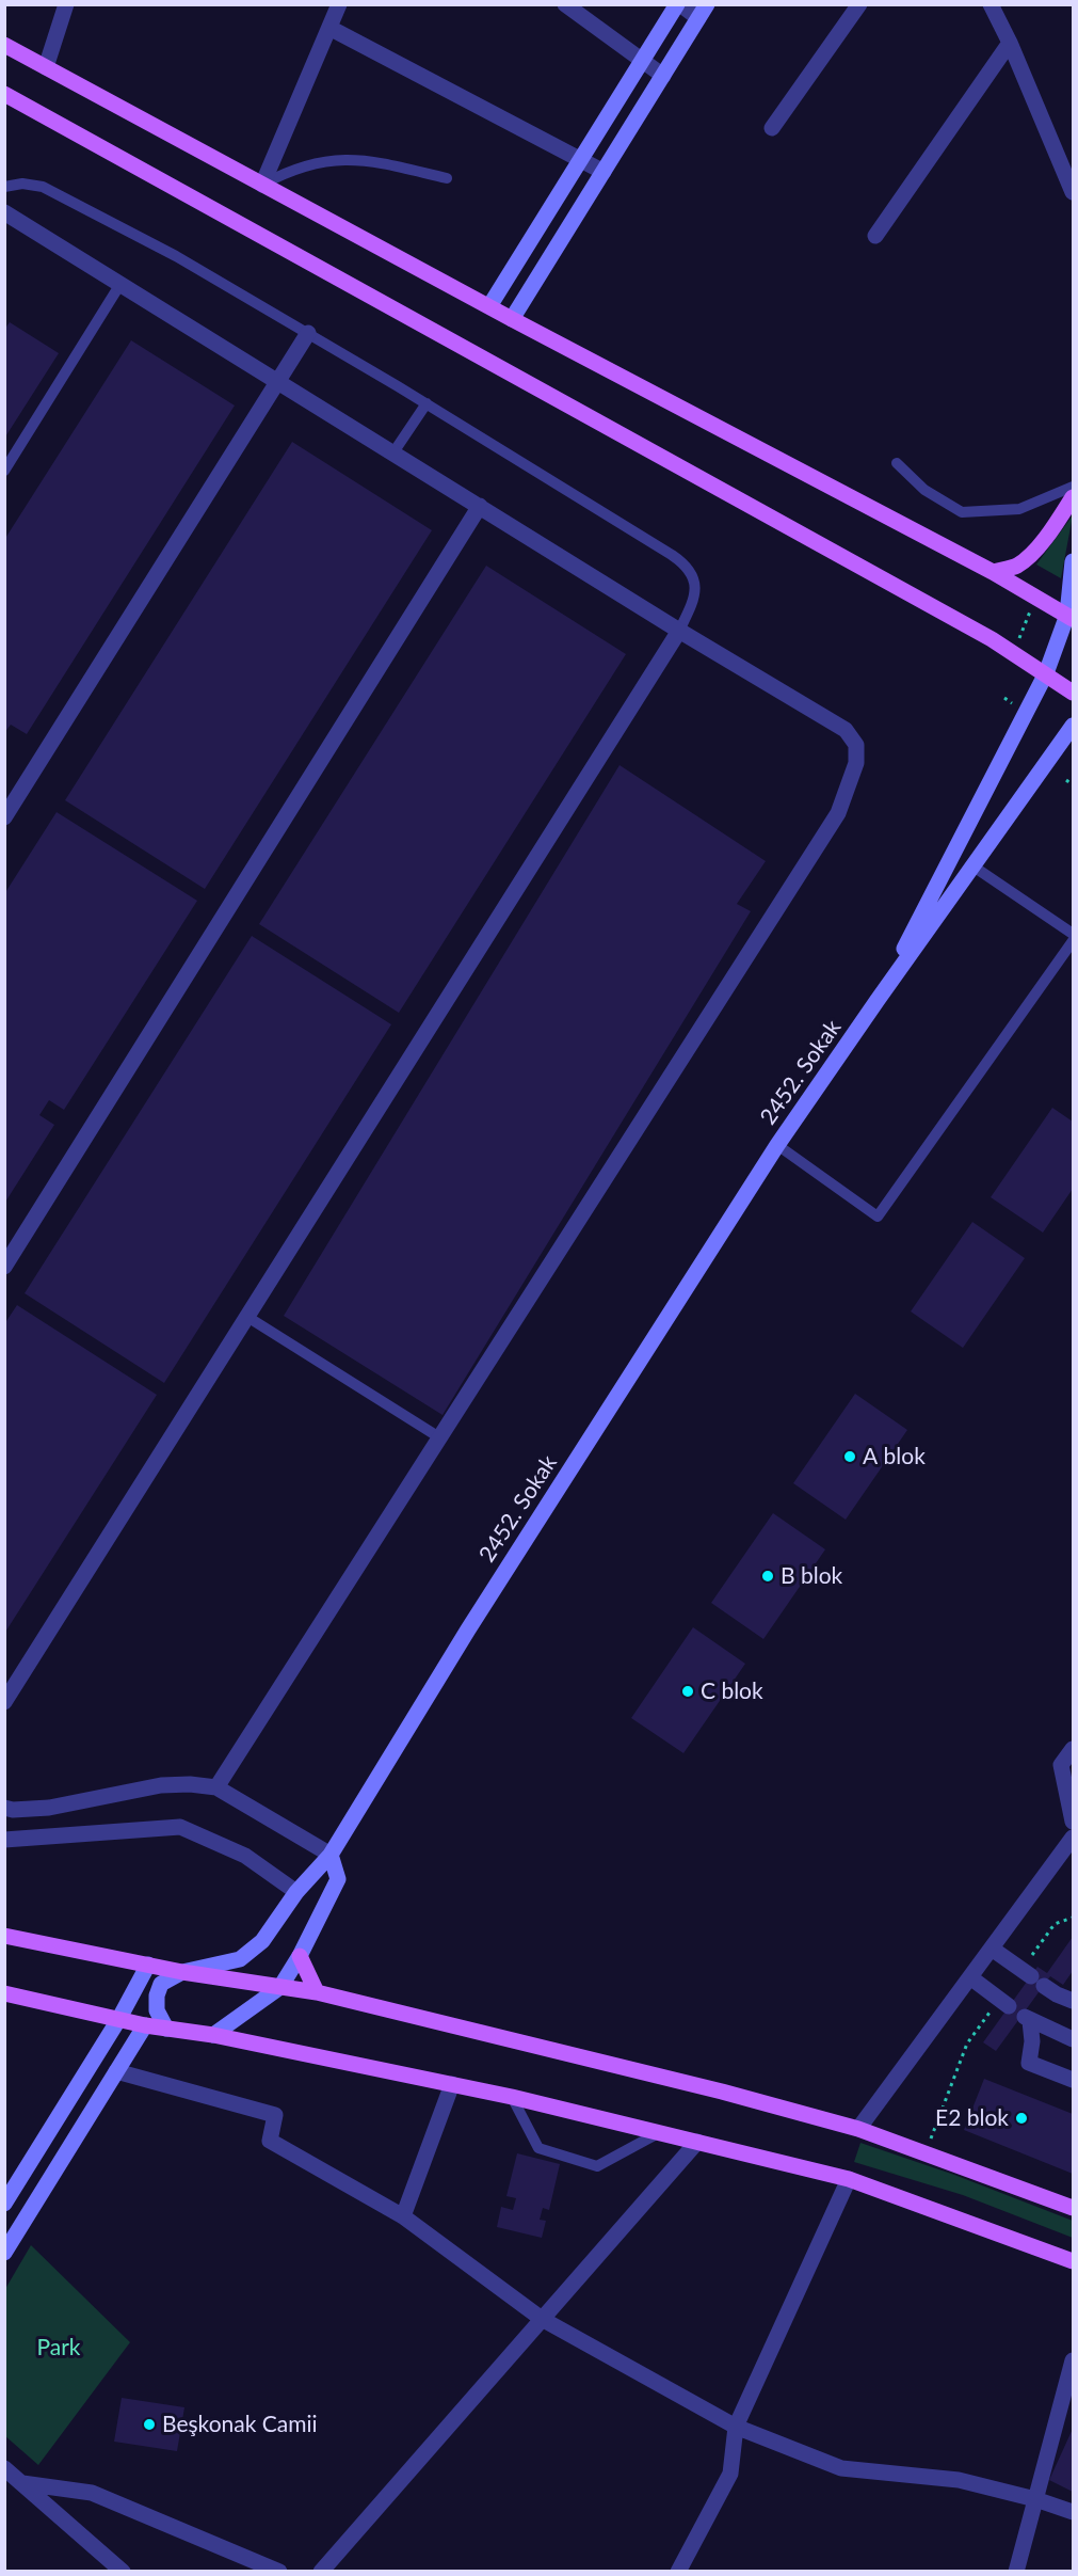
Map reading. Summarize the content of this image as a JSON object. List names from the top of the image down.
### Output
{
  "streets": {
    "main road": ["2452. Sokak"]
  },
  "parks": ["Park"],
  "places": [
    "A blok",
    "B blok",
    "C blok",
    "E2 blok",
    "Beşkonak Camii"
  ]
}
